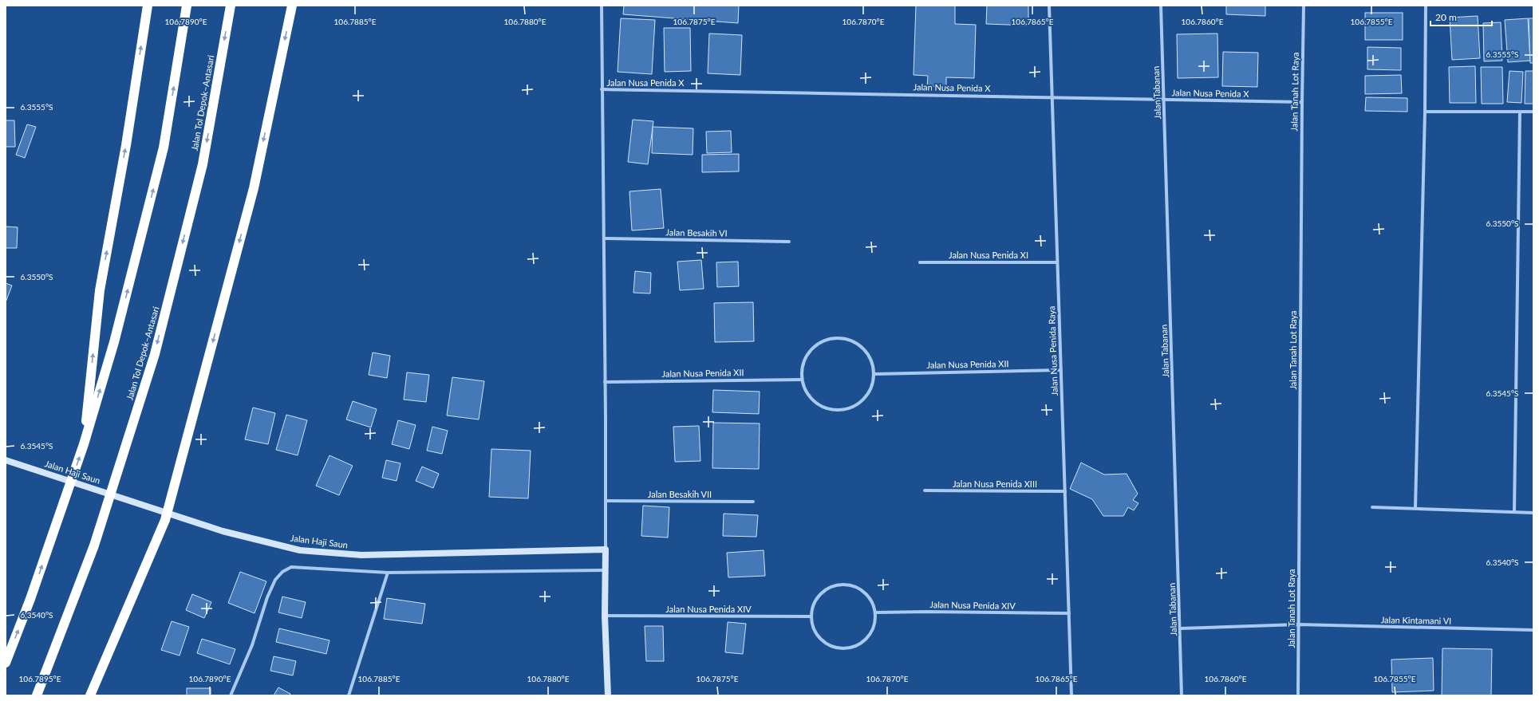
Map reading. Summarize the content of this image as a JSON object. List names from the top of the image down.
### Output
{
  "streets": {
    "highway": ["Jalan Tol Depok–Antasari"],
    "street": [
      "Jalan Nusa Penida X",
      "Jalan Tanah Lot Raya",
      "Jalan Tabanan",
      "Jalan Besakih VI",
      "Jalan Nusa Penida XI",
      "Jalan Nusa Penida Raya",
      "Jalan Nusa Penida XII",
      "Jalan Haji Saun",
      "Jalan Nusa Penida XIII",
      "Jalan Besakih VII",
      "Jalan Nusa Penida XIV",
      "Jalan Kintamani VI"
    ]
  },
  "crossings": [
    ["Jalan Nusa Penida X", "Jalan Tanah Lot Raya"],
    ["Jalan Nusa Penida X", "Jalan Tabanan"],
    ["Jalan Nusa Penida X", "Jalan Nusa Penida Raya"],
    ["Jalan Tanah Lot Raya", "Jalan Kintamani VI"],
    ["Jalan Tabanan", "Jalan Kintamani VI"],
    ["Jalan Nusa Penida XI", "Jalan Nusa Penida Raya"],
    ["Jalan Nusa Penida Raya", "Jalan Nusa Penida XII"],
    ["Jalan Nusa Penida Raya", "Jalan Nusa Penida XIII"],
    ["Jalan Nusa Penida Raya", "Jalan Nusa Penida XIV"]
  ],
  "scale_bar": "20 m",
  "coordinates": [
    "106.7890°E",
    "106.7885°E",
    "106.7880°E",
    "106.7875°E",
    "106.7870°E",
    "106.7865°E",
    "106.7860°E",
    "106.7855°E",
    "6.3555°S",
    "6.3550°S",
    "6.3545°S",
    "6.3540°S",
    "106.7895°E"
  ]
}
